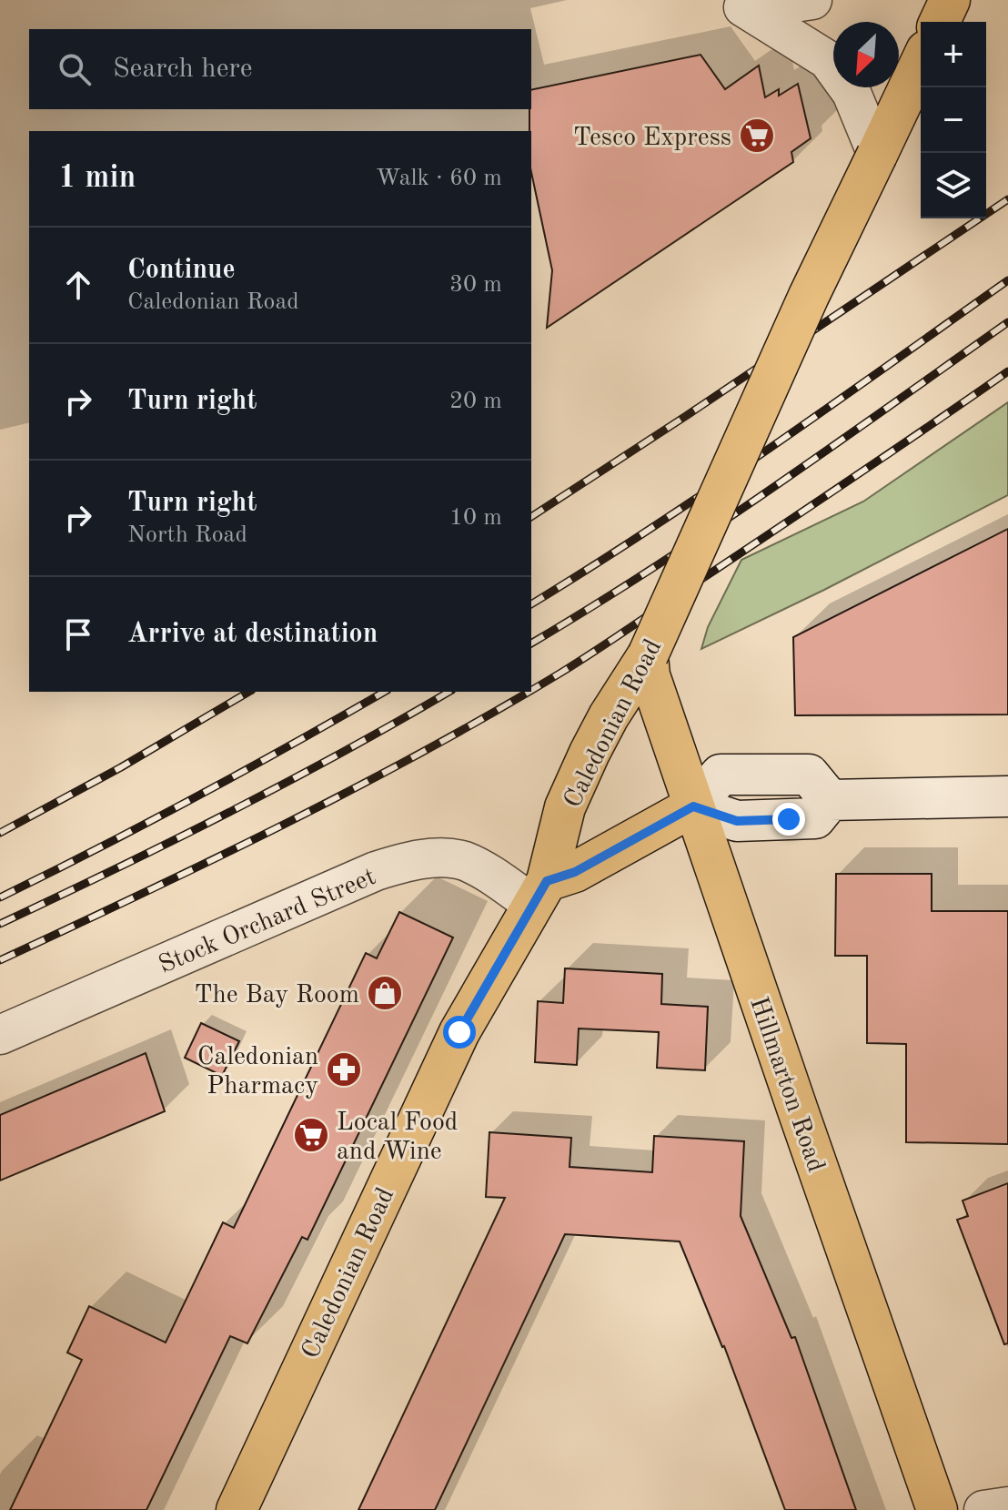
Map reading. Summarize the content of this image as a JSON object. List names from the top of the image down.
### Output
{
  "streets": {
    "main road": ["Caledonian Road", "Hillmarton Road"],
    "street": ["Stock Orchard Street"]
  },
  "crossings": [
    ["Caledonian Road", "Stock Orchard Street"],
    ["Caledonian Road", "Hillmarton Road"]
  ],
  "places": {
    "supermarket": ["Tesco Express", "Local Food and Wine"],
    "shop": ["The Bay Room"],
    "pharmacy": ["Caledonian Pharmacy"]
  },
  "north": "bottom left",
  "page": {
    "map_buttons": ["+", "−"],
    "search": "Search here",
    "heading": ["1 min", "Walk · 60 m"],
    "list": [
      ["Continue", "Caledonian Road", "30 m"],
      ["Turn right", "20 m"],
      ["Turn right", "North Road", "10 m"],
      "Arrive at destination"
    ]
  }
}
